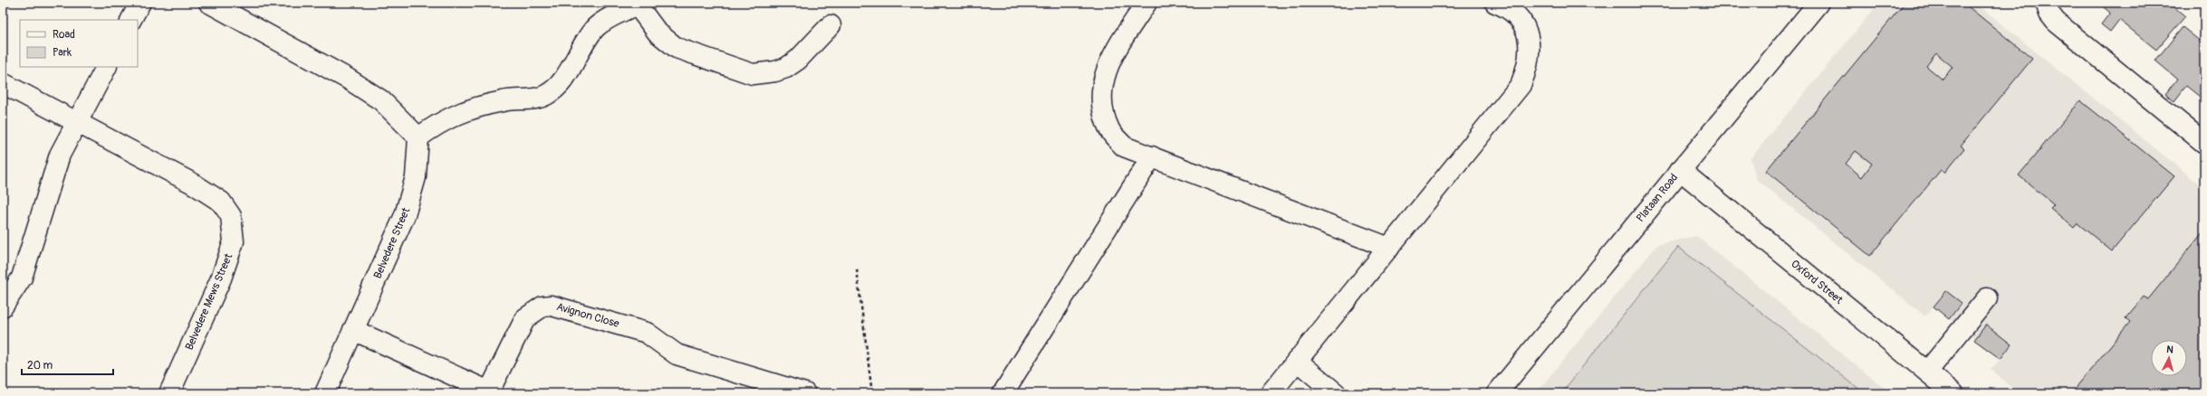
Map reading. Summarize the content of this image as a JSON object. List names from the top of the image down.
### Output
{
  "streets": {
    "street": [
      "Plataan Road",
      "Belvedere Street",
      "Oxford Street",
      "Belvedere Mews Street",
      "Avignon Close"
    ]
  },
  "crossings": [
    ["Plataan Road", "Oxford Street"],
    ["Belvedere Street", "Avignon Close"]
  ],
  "legend": ["Road", "Park"],
  "scale_bar": "20 m",
  "north": "top"
}
